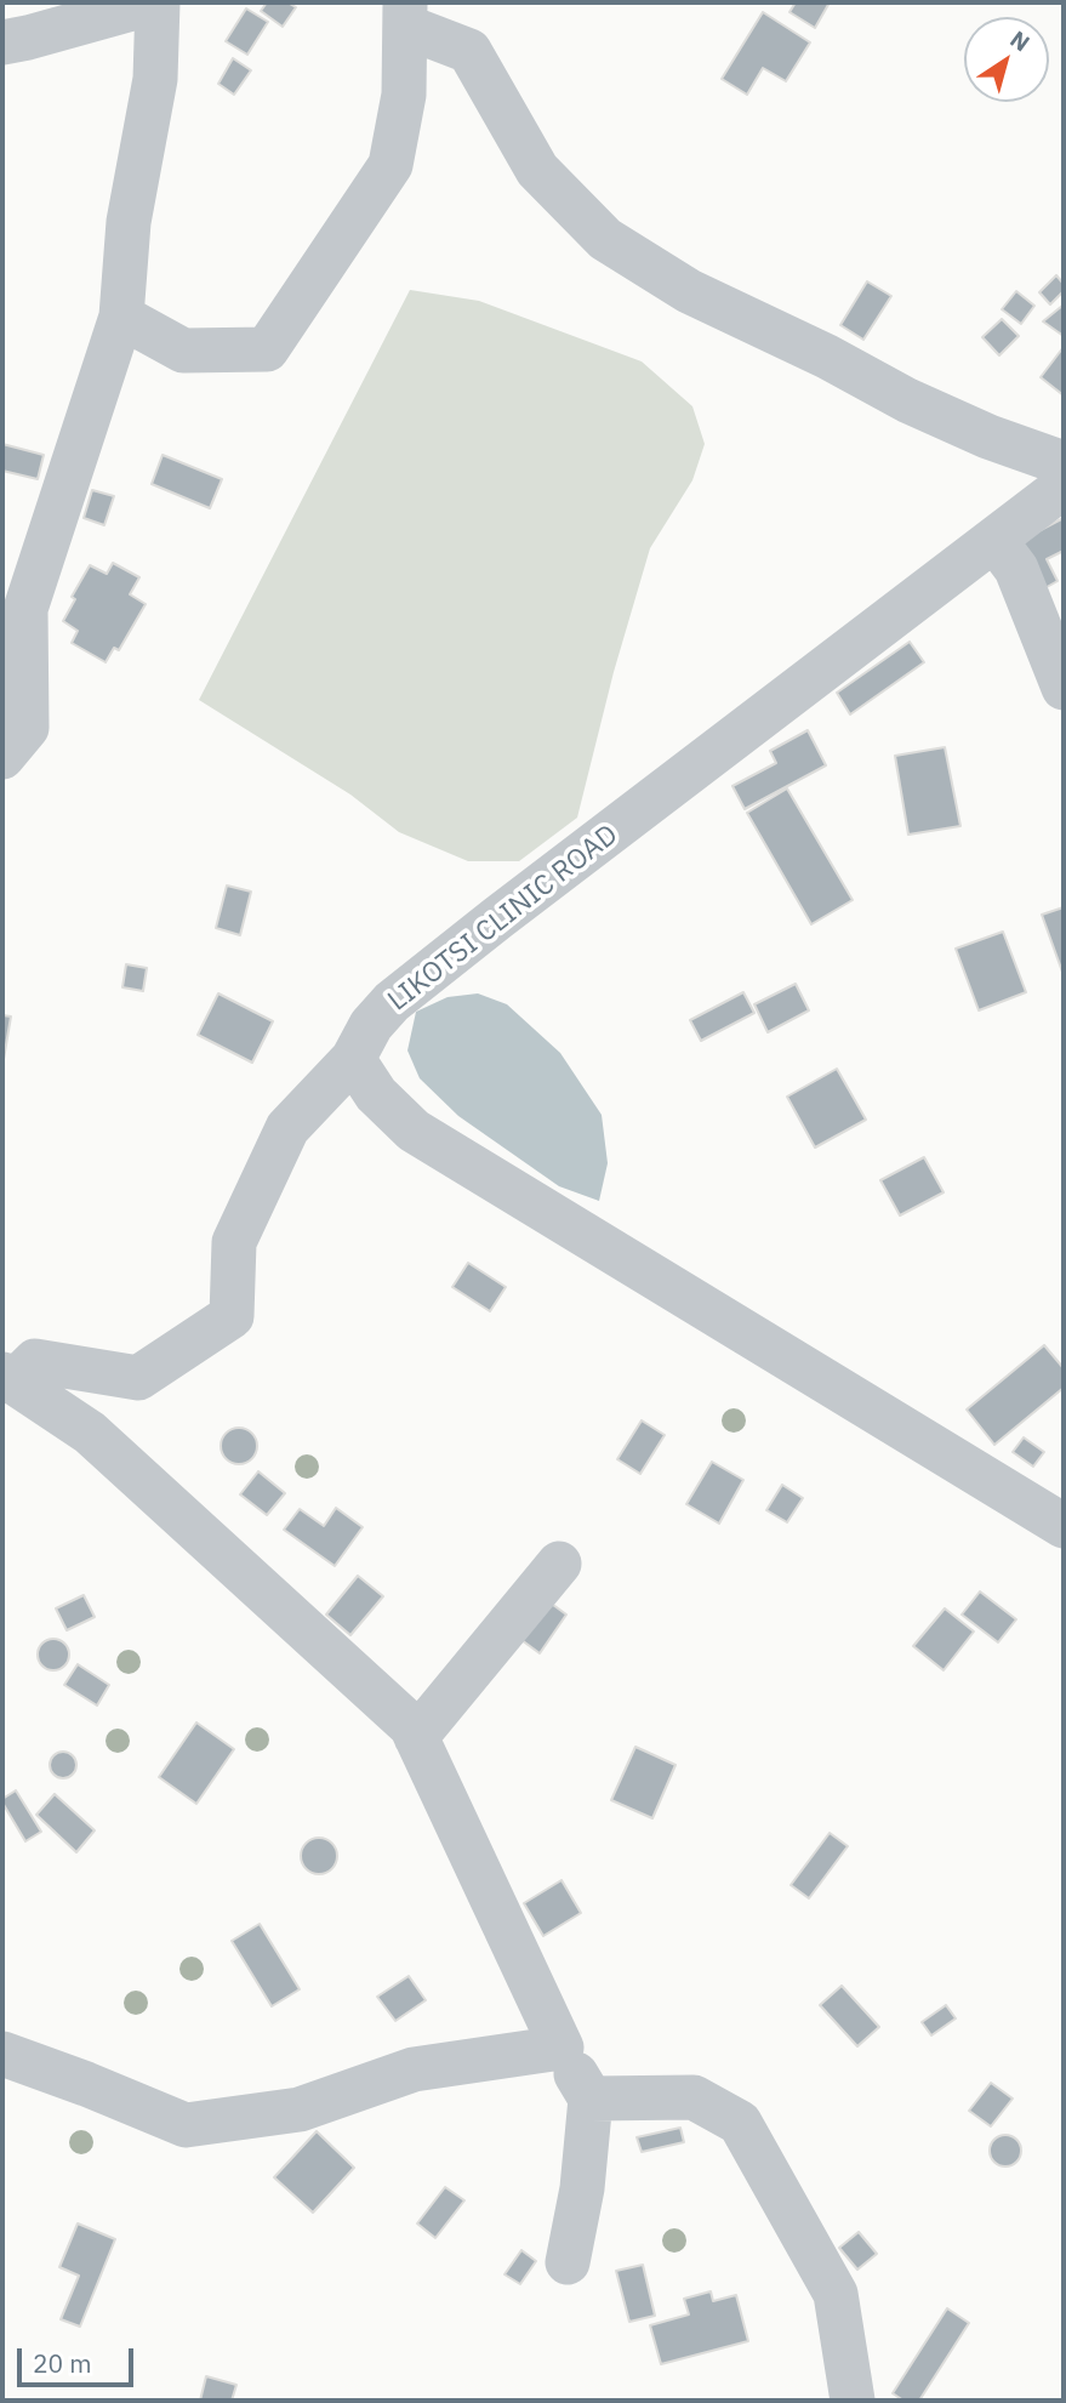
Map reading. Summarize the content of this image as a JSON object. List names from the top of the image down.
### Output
{
  "streets": {
    "street": ["LIKOTSI CLINIC ROAD"]
  },
  "scale_bar": "20 m",
  "north": "top right"
}
